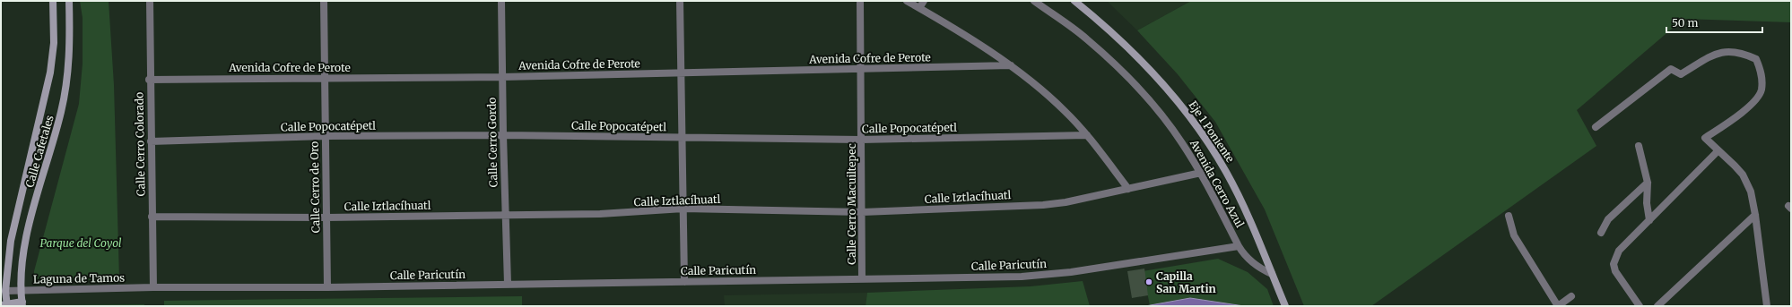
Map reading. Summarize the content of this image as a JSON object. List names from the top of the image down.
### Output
{
  "streets": {
    "street": [
      "Avenida Cofre de Perote",
      "Calle Popocatépetl",
      "Eje 1 Poniente",
      "Calle Cerro Gordo",
      "Calle Cerro Colorado",
      "Calle Cafetales",
      "Avenida Cerro Azul",
      "Calle Cerro de Oro",
      "Calle Iztlacíhuatl",
      "Calle Cerro Macuiltepec",
      "Calle Paricutín",
      "Laguna de Tamos"
    ]
  },
  "crossings": [
    ["Avenida Cofre de Perote", "Calle Cerro Gordo"],
    ["Avenida Cofre de Perote", "Calle Cerro Colorado"],
    ["Avenida Cofre de Perote", "Calle Cerro de Oro"],
    ["Avenida Cofre de Perote", "Calle Cerro Macuiltepec"],
    ["Calle Popocatépetl", "Calle Cerro Gordo"],
    ["Calle Popocatépetl", "Calle Cerro Colorado"],
    ["Calle Popocatépetl", "Calle Cerro de Oro"],
    ["Calle Popocatépetl", "Calle Cerro Macuiltepec"],
    ["Calle Cerro Gordo", "Calle Iztlacíhuatl"],
    ["Calle Cerro Gordo", "Calle Paricutín"],
    ["Calle Cerro Colorado", "Calle Iztlacíhuatl"],
    ["Calle Cerro Colorado", "Calle Paricutín"],
    ["Calle Cerro Colorado", "Laguna de Tamos"],
    ["Calle Cafetales", "Laguna de Tamos"],
    ["Avenida Cerro Azul", "Calle Iztlacíhuatl"],
    ["Avenida Cerro Azul", "Calle Paricutín"],
    ["Calle Cerro de Oro", "Calle Iztlacíhuatl"],
    ["Calle Cerro de Oro", "Calle Paricutín"],
    ["Calle Iztlacíhuatl", "Calle Cerro Macuiltepec"],
    ["Calle Cerro Macuiltepec", "Calle Paricutín"],
    ["Calle Paricutín", "Laguna de Tamos"]
  ],
  "parks": ["Parque del Coyol"],
  "places": ["Capilla San Martin"],
  "scale_bar": "50 m"
}
